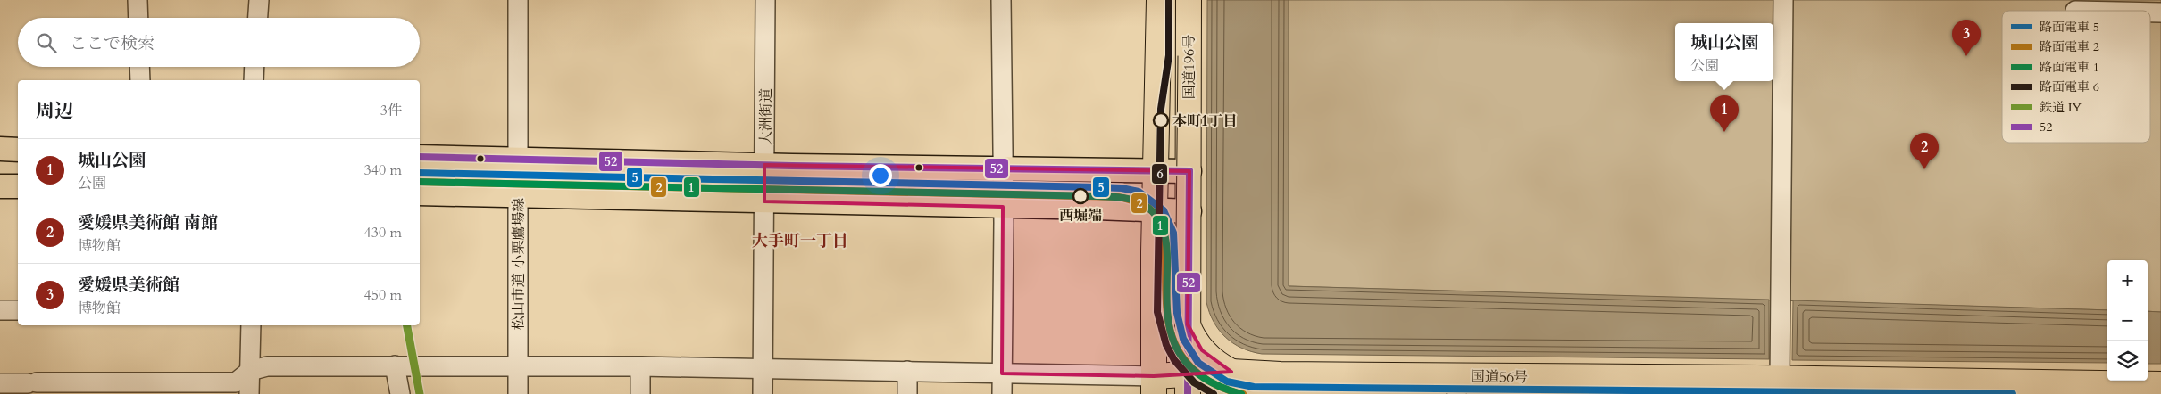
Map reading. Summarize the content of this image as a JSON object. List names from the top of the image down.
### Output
{
  "streets": {
    "highway": ["国道196号", "国道56号"],
    "street": ["大洲街道", "松山市道 小栗鷹場線"]
  },
  "crossings": [
    ["国道196号", "国道56号"]
  ],
  "districts": ["大手町一丁目"],
  "places": ["本町1丁目", "西堀端"],
  "lines": [
    "tram line 6",
    "transit line 52",
    "tram line 5",
    "tram line 1",
    "tram line 2",
    "rail line IY"
  ],
  "legend": [
    "路面電車 5",
    "路面電車 2",
    "路面電車 1",
    "路面電車 6",
    "鉄道 IY",
    "52"
  ],
  "page": {
    "search": "ここで検索",
    "pins": ["3", "1", "2"],
    "popup": ["城山公園", "公園"],
    "heading": ["周辺", "3件"],
    "list": [
      {
        "mark": "1",
        "name": "城山公園",
        "note": "公園",
        "value": "340 m"
      },
      {
        "mark": "2",
        "name": "愛媛県美術館 南館",
        "note": "博物館",
        "value": "430 m"
      },
      {
        "mark": "3",
        "name": "愛媛県美術館",
        "note": "博物館",
        "value": "450 m"
      }
    ],
    "map_buttons": ["+", "−"]
  }
}
